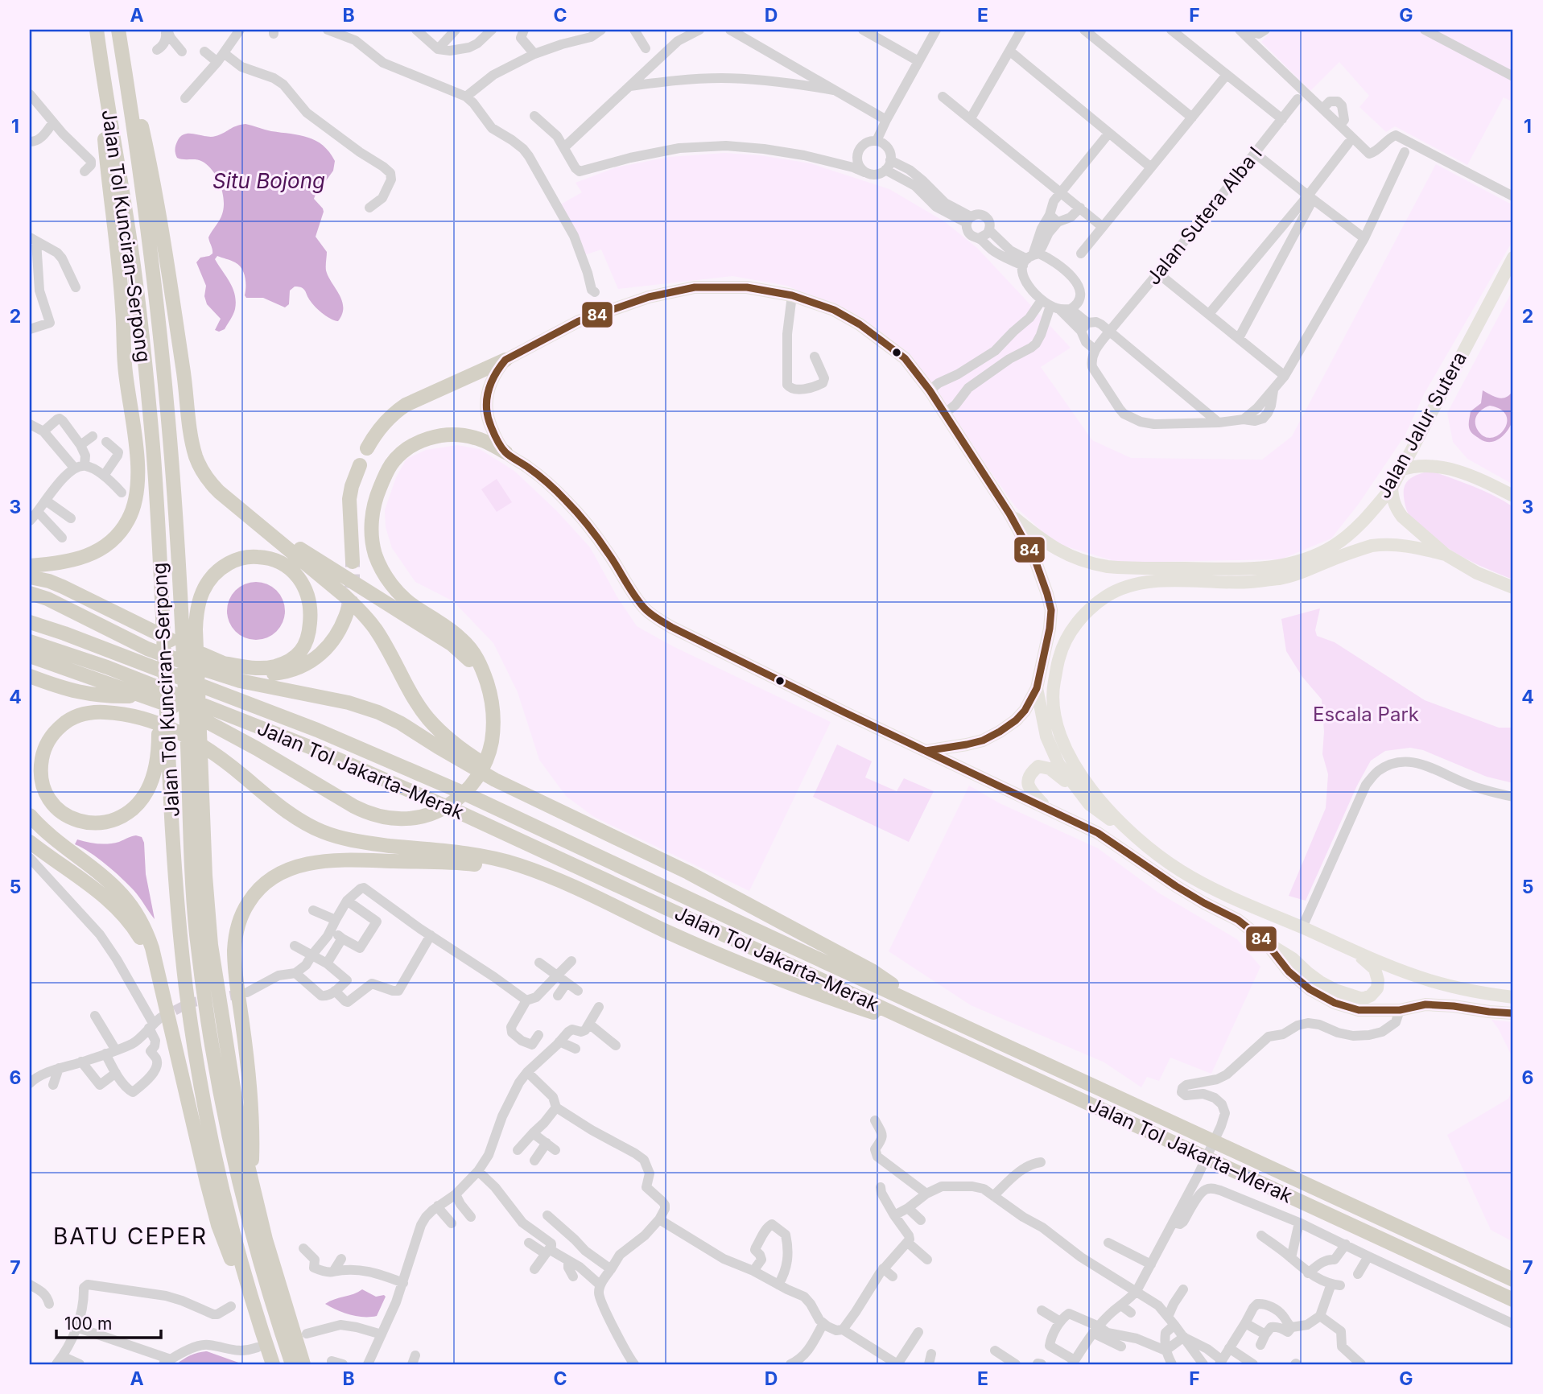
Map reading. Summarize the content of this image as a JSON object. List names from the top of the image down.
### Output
{
  "streets": {
    "highway": ["Jalan Tol Kunciran–Serpong", "Jalan Tol Jakarta–Merak"],
    "main road": ["Jalan Jalur Sutera"],
    "street": ["Jalan Sutera Alba I"]
  },
  "districts": ["BATU CEPER"],
  "water": ["Situ Bojong"],
  "parks": ["Escala Park"],
  "lines": ["transit line 84"],
  "scale_bar": "100 m",
  "grid": {
    "columns": [
      "A",
      "B",
      "C",
      "D",
      "E",
      "F",
      "G"
    ],
    "rows": [
      "1",
      "2",
      "3",
      "4",
      "5",
      "6",
      "7"
    ]
  }
}
